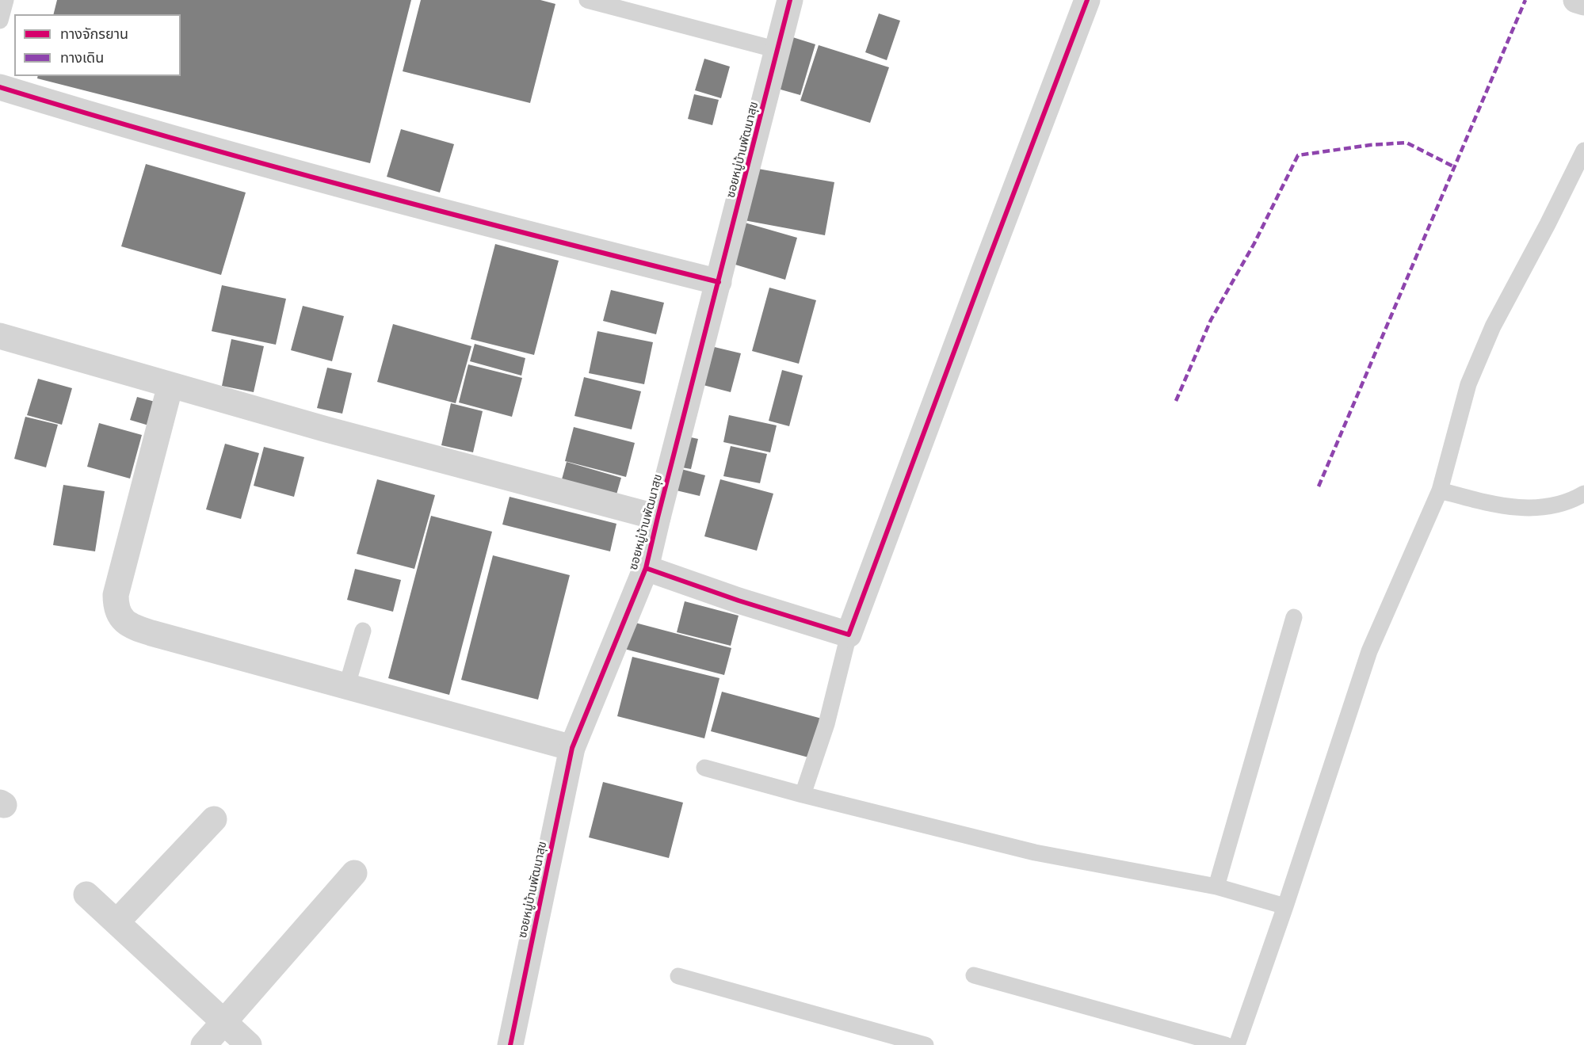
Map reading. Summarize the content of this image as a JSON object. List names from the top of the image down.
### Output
{
  "streets": {
    "street": ["ซอยหมู่บ้านพัฒนาสุข"]
  },
  "legend": ["ทางจักรยาน", "ทางเดิน"]
}
